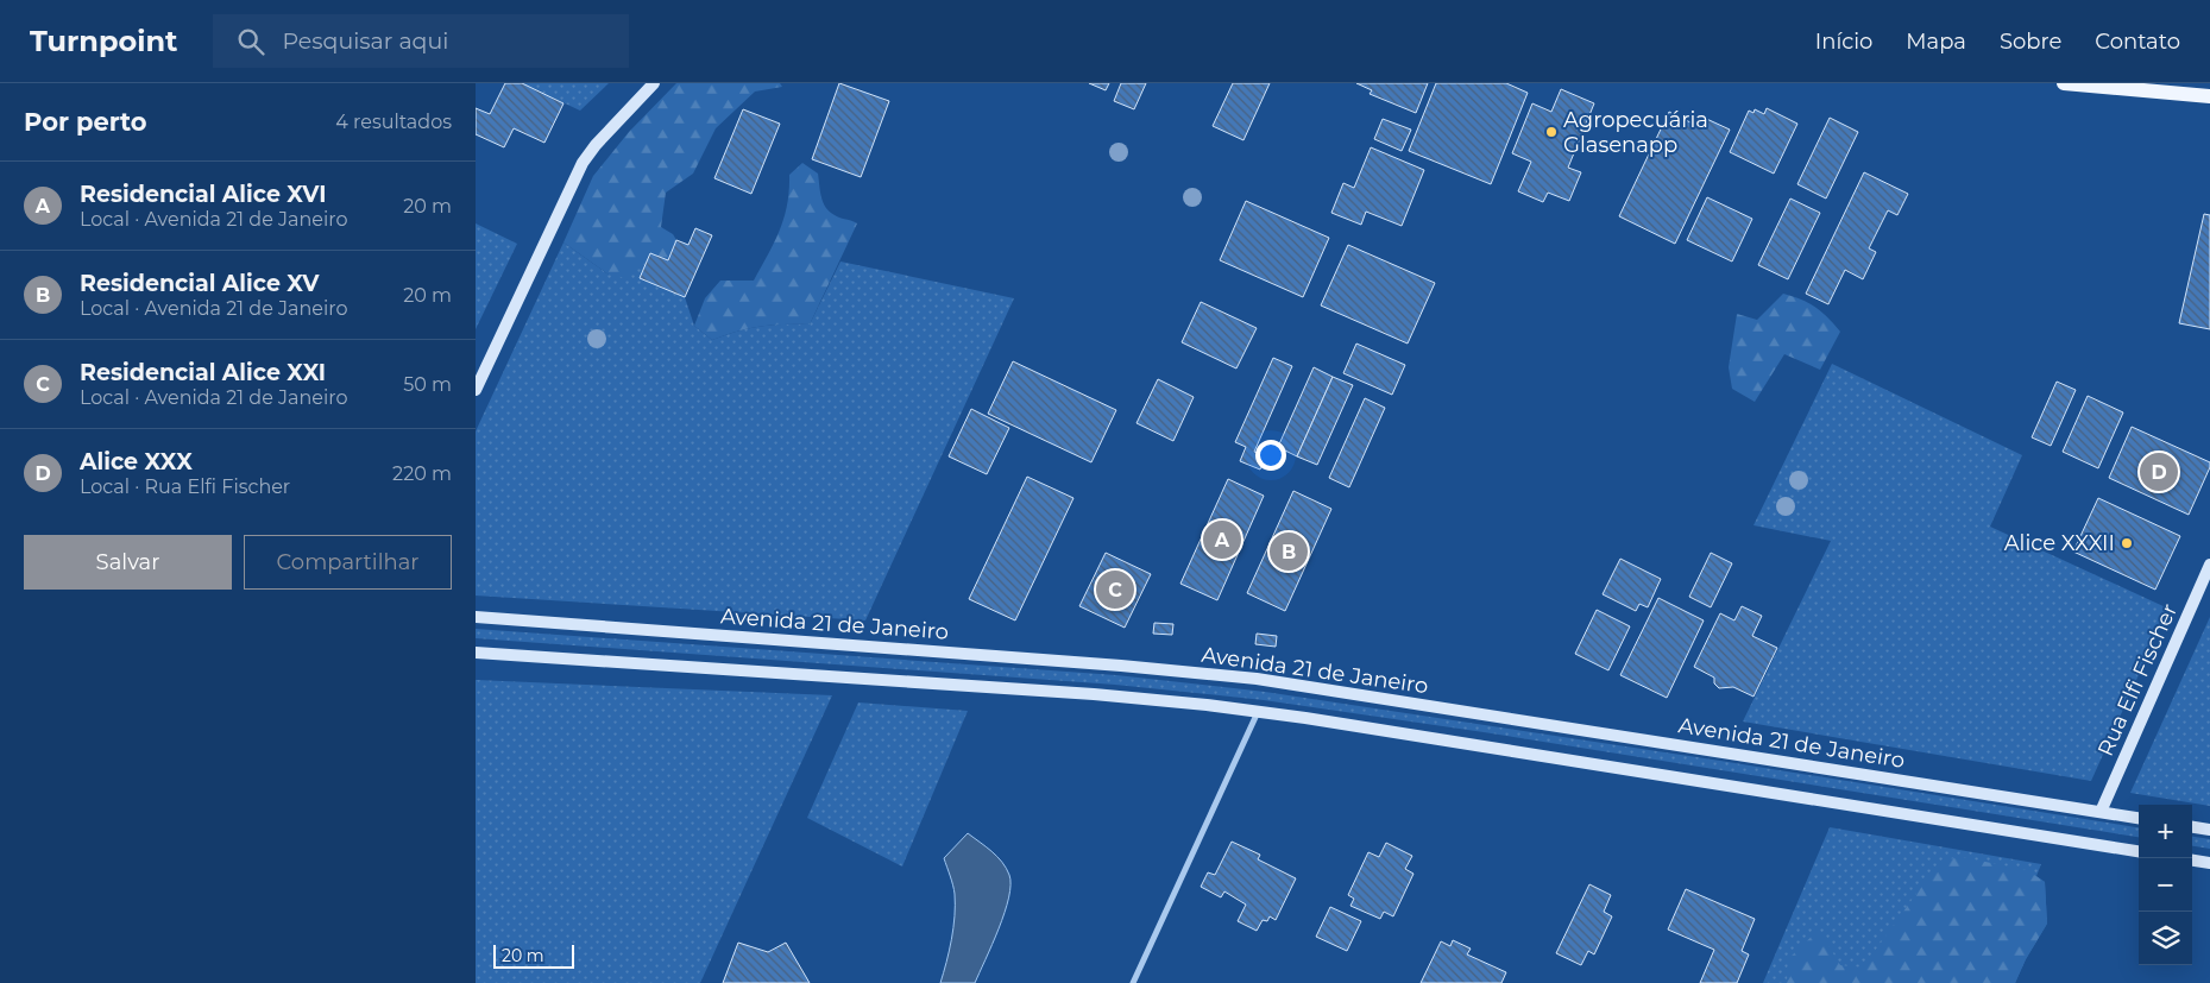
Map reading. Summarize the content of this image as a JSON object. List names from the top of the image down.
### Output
{
  "streets": {
    "main road": ["Avenida 21 de Janeiro", "Rua Elfi Fischer"]
  },
  "crossings": [
    ["Avenida 21 de Janeiro", "Rua Elfi Fischer"]
  ],
  "places": ["Agropecuária Glasenapp", "Alice XXXII"],
  "scale_bar": "20 m",
  "page": {
    "header": "Turnpoint",
    "search": "Pesquisar aqui",
    "nav": [
      "Início",
      "Mapa",
      "Sobre",
      "Contato"
    ],
    "heading": ["Por perto", "4 resultados"],
    "list": [
      {
        "mark": "A",
        "name": "Residencial Alice XVI",
        "note": "Local · Avenida 21 de Janeiro",
        "value": "20 m"
      },
      {
        "mark": "B",
        "name": "Residencial Alice XV",
        "note": "Local · Avenida 21 de Janeiro",
        "value": "20 m"
      },
      {
        "mark": "C",
        "name": "Residencial Alice XXI",
        "note": "Local · Avenida 21 de Janeiro",
        "value": "50 m"
      },
      {
        "mark": "D",
        "name": "Alice XXX",
        "note": "Local · Rua Elfi Fischer",
        "value": "220 m"
      }
    ],
    "pins": [
      "D",
      "A",
      "B",
      "C"
    ],
    "buttons": ["Salvar", "Compartilhar"],
    "map_buttons": ["+", "−"],
    "scale": "20 m"
  }
}
